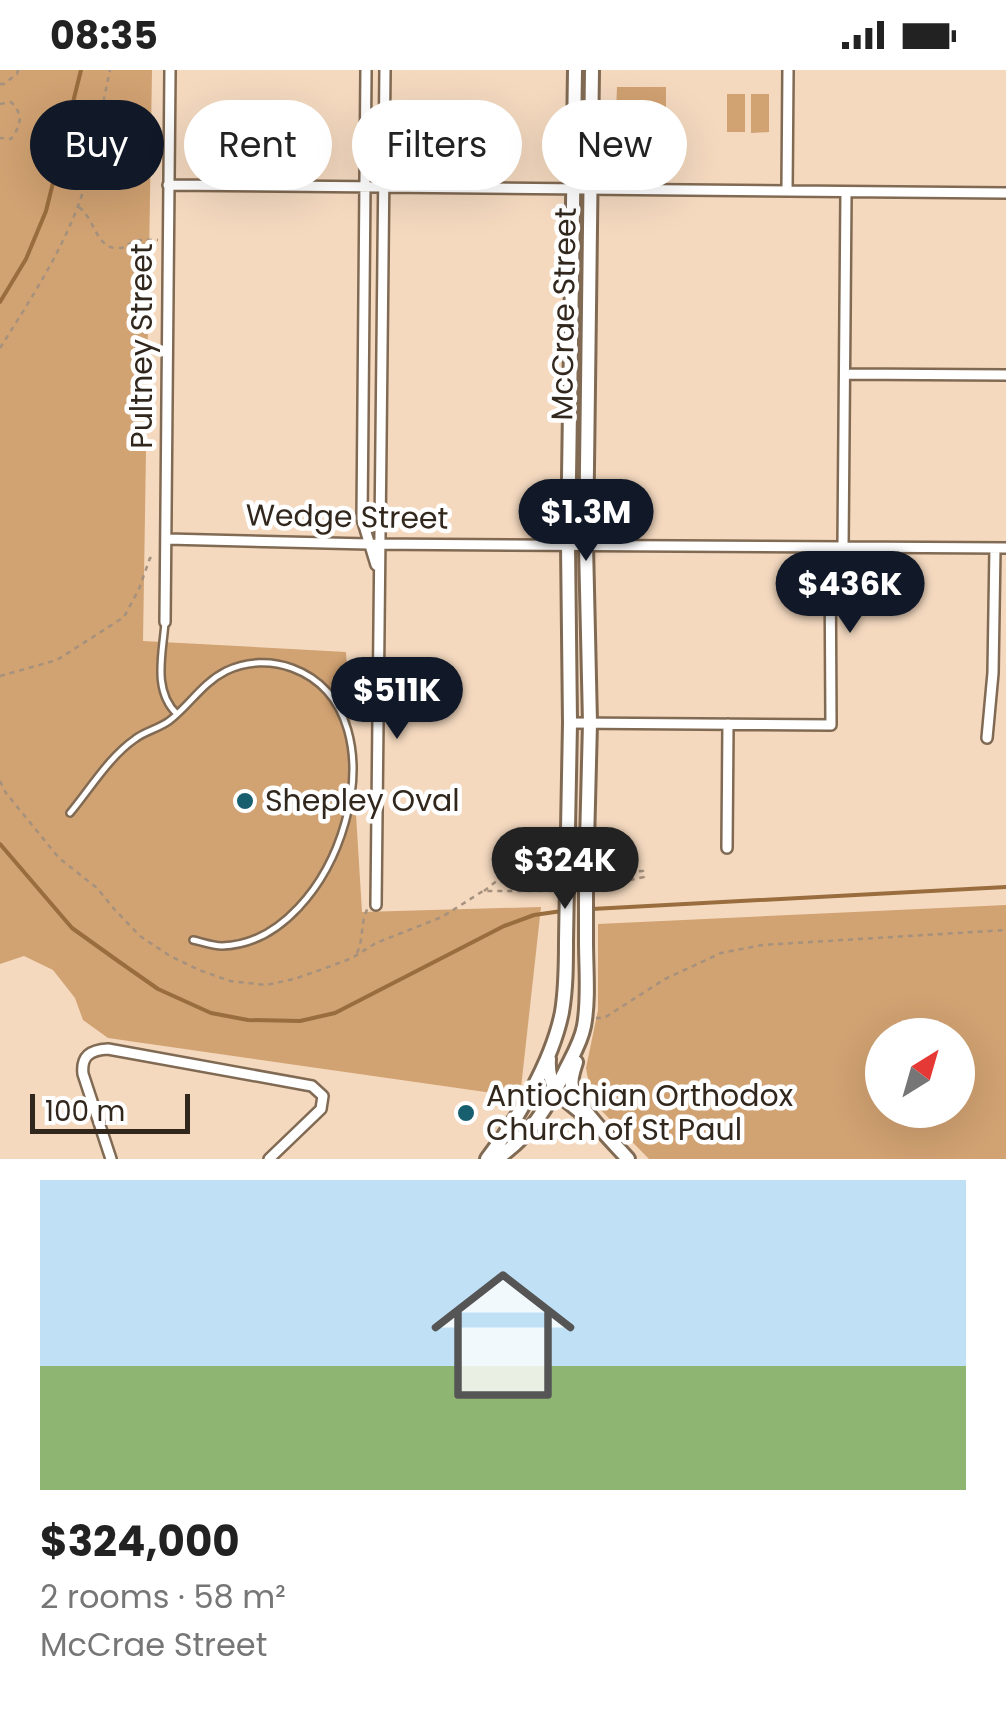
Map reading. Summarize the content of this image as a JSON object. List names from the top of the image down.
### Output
{
  "streets": {
    "main road": ["McCrae Street"],
    "street": ["Pultney Street", "Wedge Street"]
  },
  "crossings": [
    ["McCrae Street", "Wedge Street"],
    ["Pultney Street", "Wedge Street"]
  ],
  "places": ["Shepley Oval", "Antiochian Orthodox Church of St Paul"],
  "scale_bar": "100 m",
  "north": "top right",
  "page": {
    "status": "08:35",
    "chip": [
      "Buy",
      "Rent",
      "Filters",
      "New"
    ],
    "price": [
      "$1.3M",
      "$436K",
      "$511K",
      "$324K"
    ],
    "scale": "100 m",
    "list": [
      {
        "name": "$324,000",
        "note": "2 rooms · 58 m² · McCrae Street"
      }
    ]
  }
}
